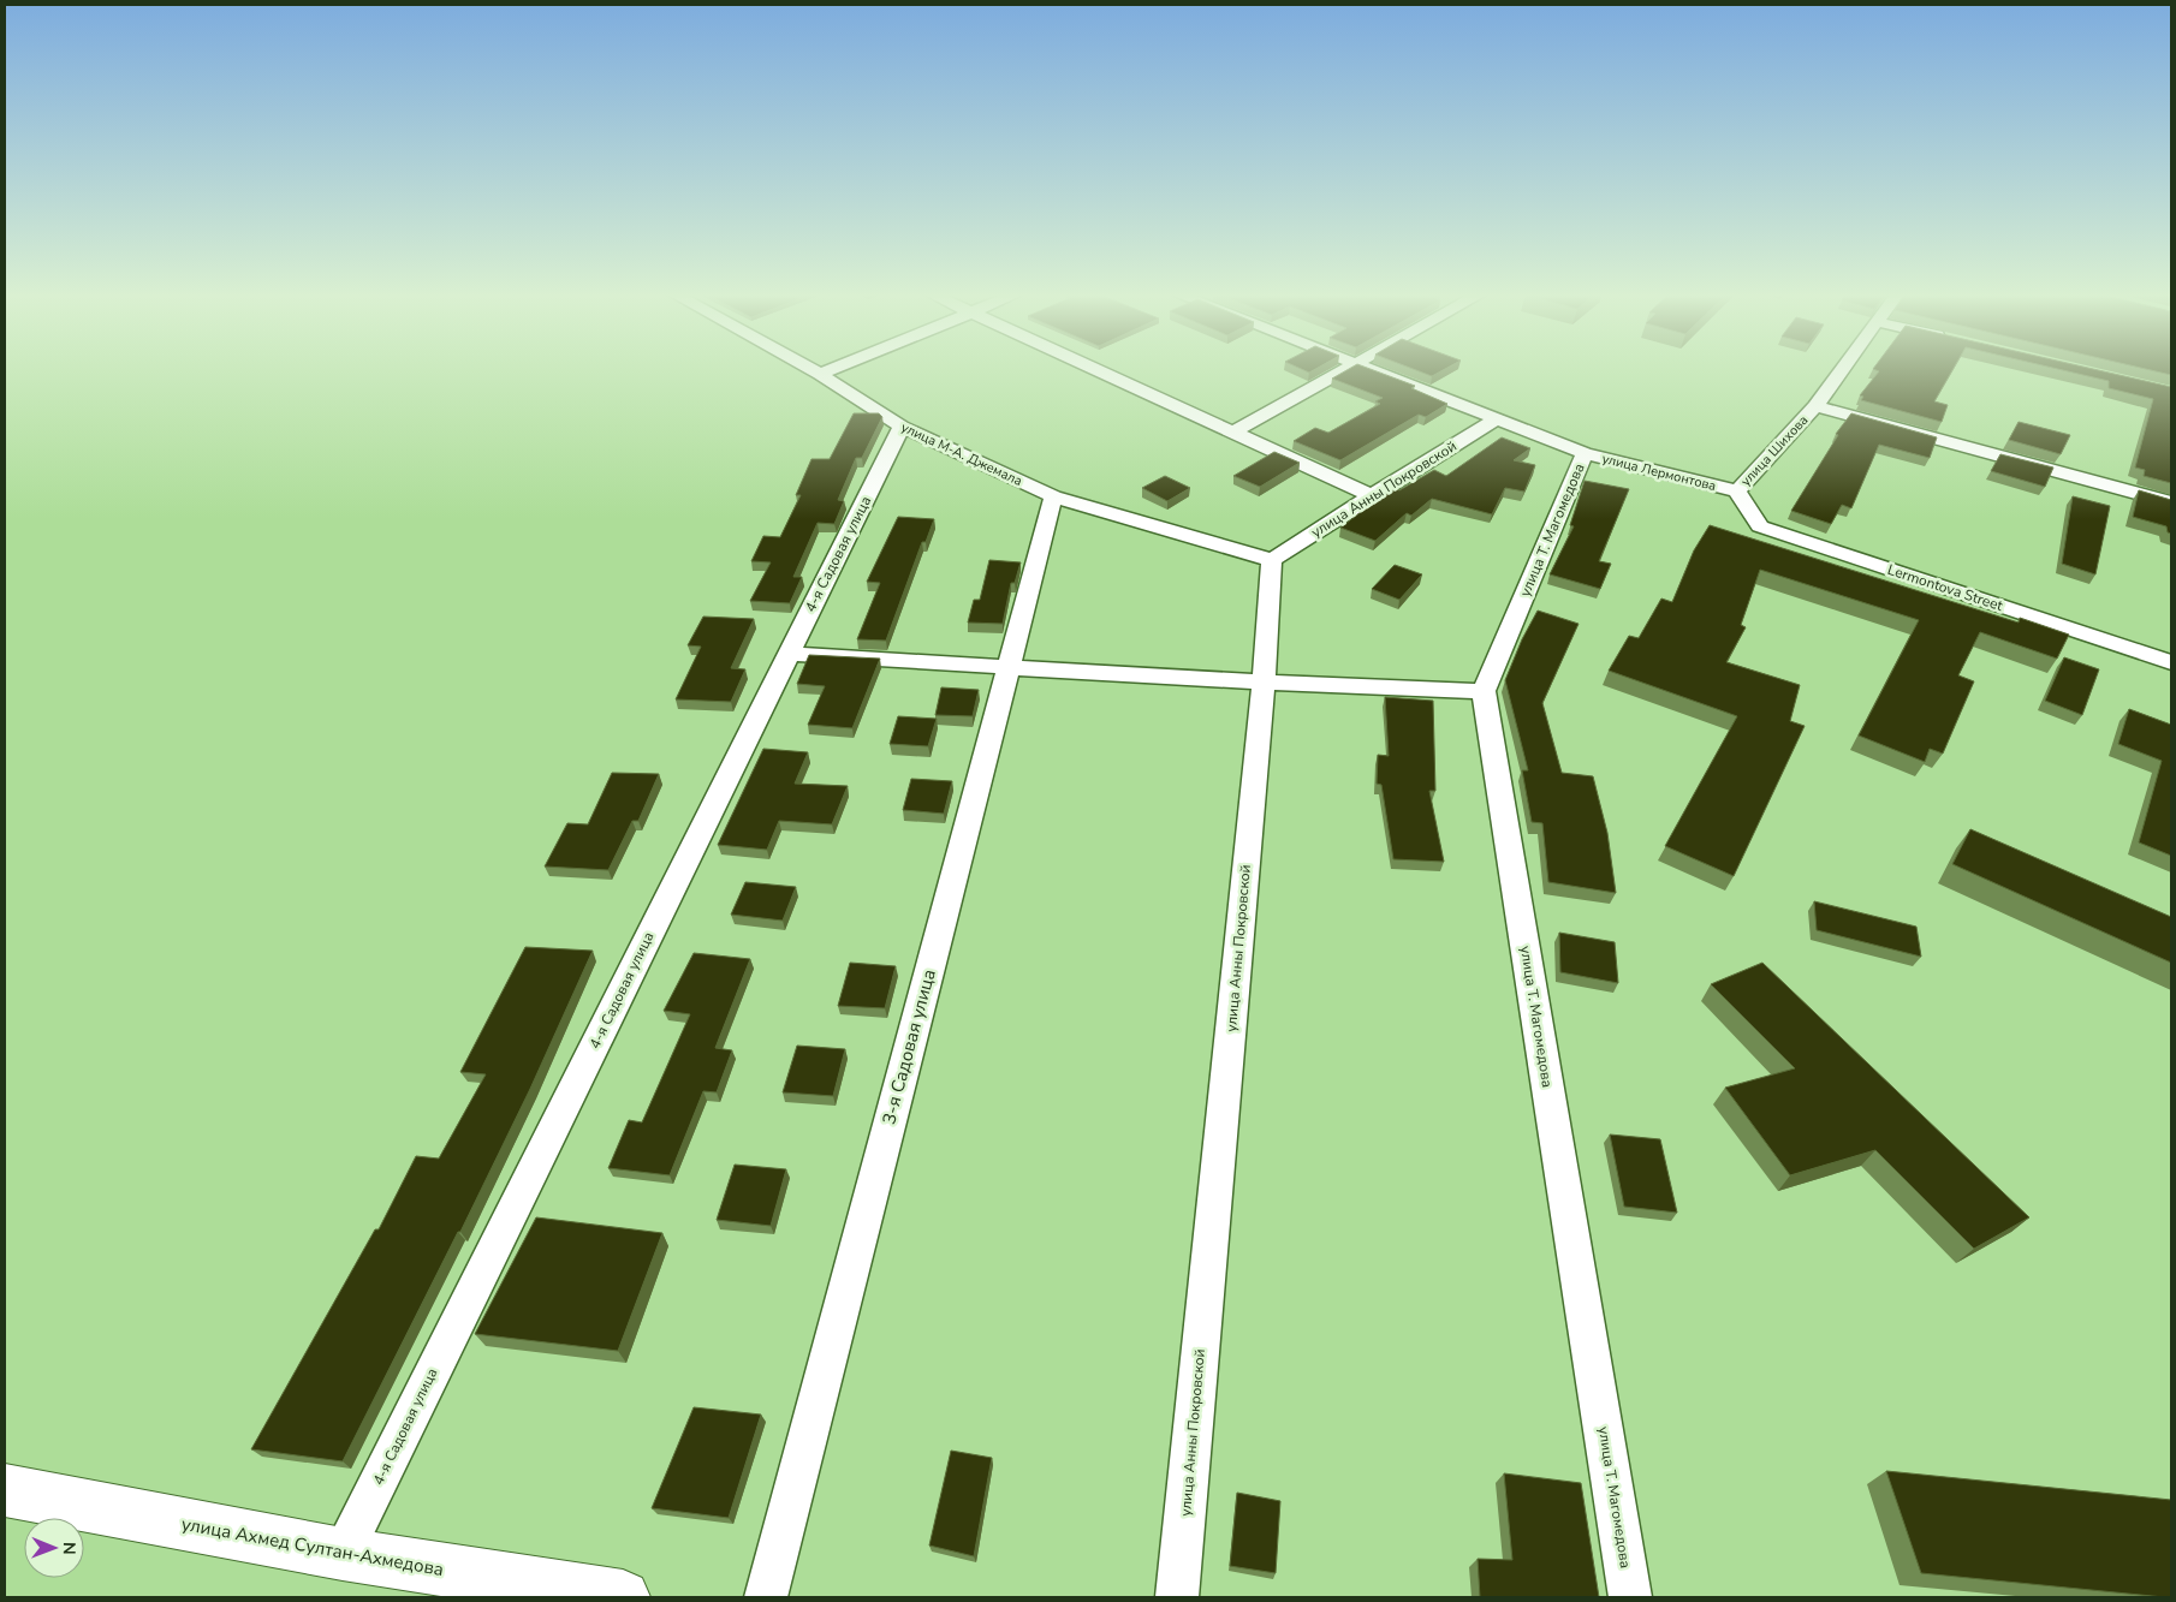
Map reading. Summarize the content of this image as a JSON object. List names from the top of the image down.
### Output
{
  "streets": {
    "main road": ["улица Ахмед Султан-Ахмедова"],
    "street": [
      "улица Шихова",
      "улица М-А. Джемала",
      "улица Лермонтова",
      "улица Анны Покровской",
      "улица Т. Магомедова",
      "4-я Садовая улица",
      "Lermontova Street",
      "3-я Садовая улица"
    ]
  },
  "crossings": [
    ["улица Шихова", "улица Лермонтова"],
    ["улица Шихова", "Lermontova Street"],
    ["улица М-А. Джемала", "улица Анны Покровской"],
    ["улица М-А. Джемала", "4-я Садовая улица"],
    ["улица М-А. Джемала", "3-я Садовая улица"],
    ["улица Лермонтова", "улица Анны Покровской"],
    ["улица Лермонтова", "улица Т. Магомедова"],
    ["улица Лермонтова", "Lermontova Street"],
    ["4-я Садовая улица", "улица Ахмед Султан-Ахмедова"]
  ],
  "north": "right"
}
